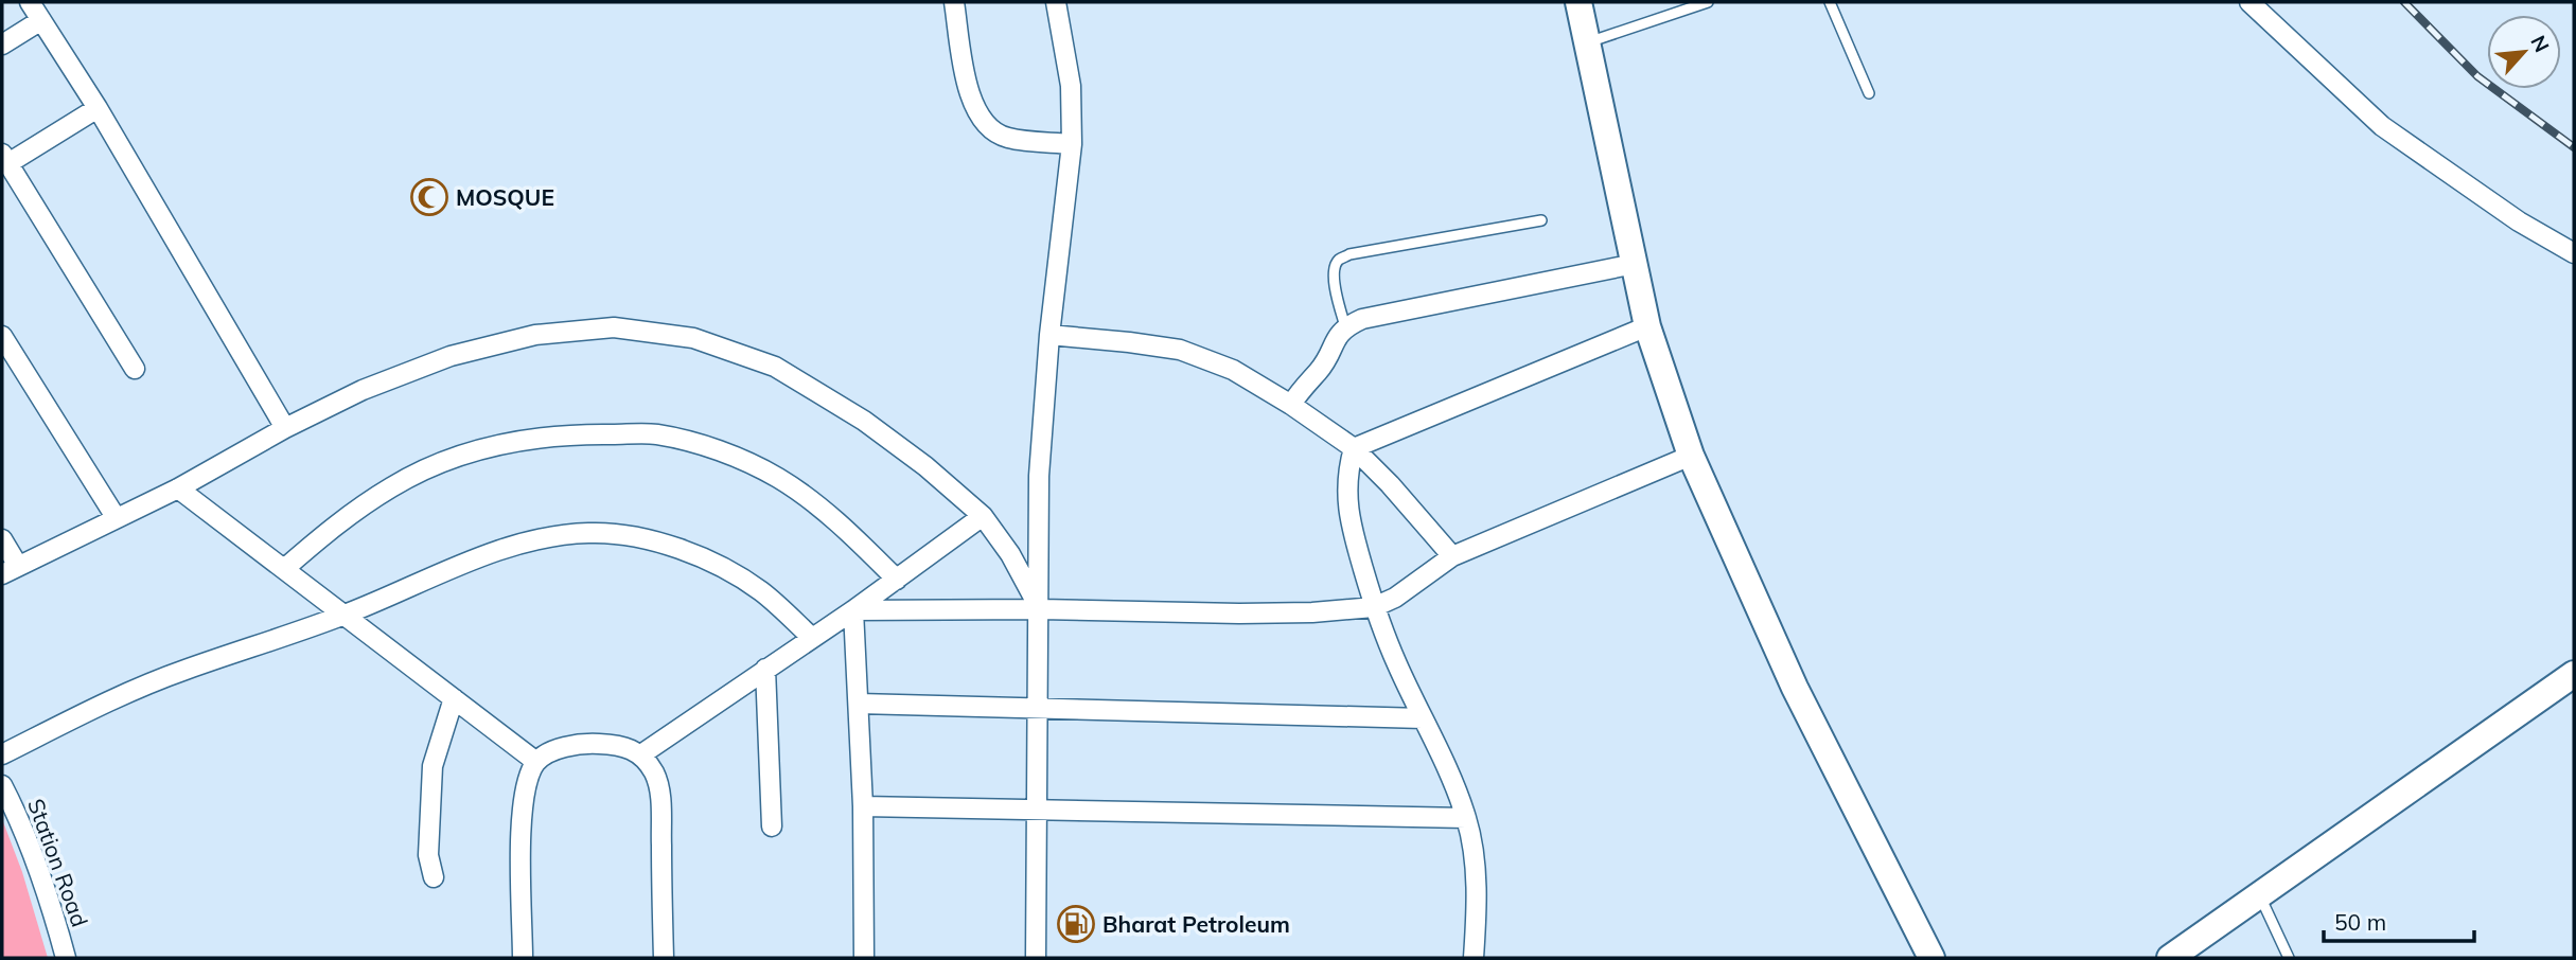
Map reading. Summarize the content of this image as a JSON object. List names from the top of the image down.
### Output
{
  "streets": {
    "street": ["Station Road"]
  },
  "places": {
    "mosque": ["MOSQUE"],
    "fuel station": ["Bharat Petroleum"]
  },
  "scale_bar": "50 m",
  "north": "top right"
}
